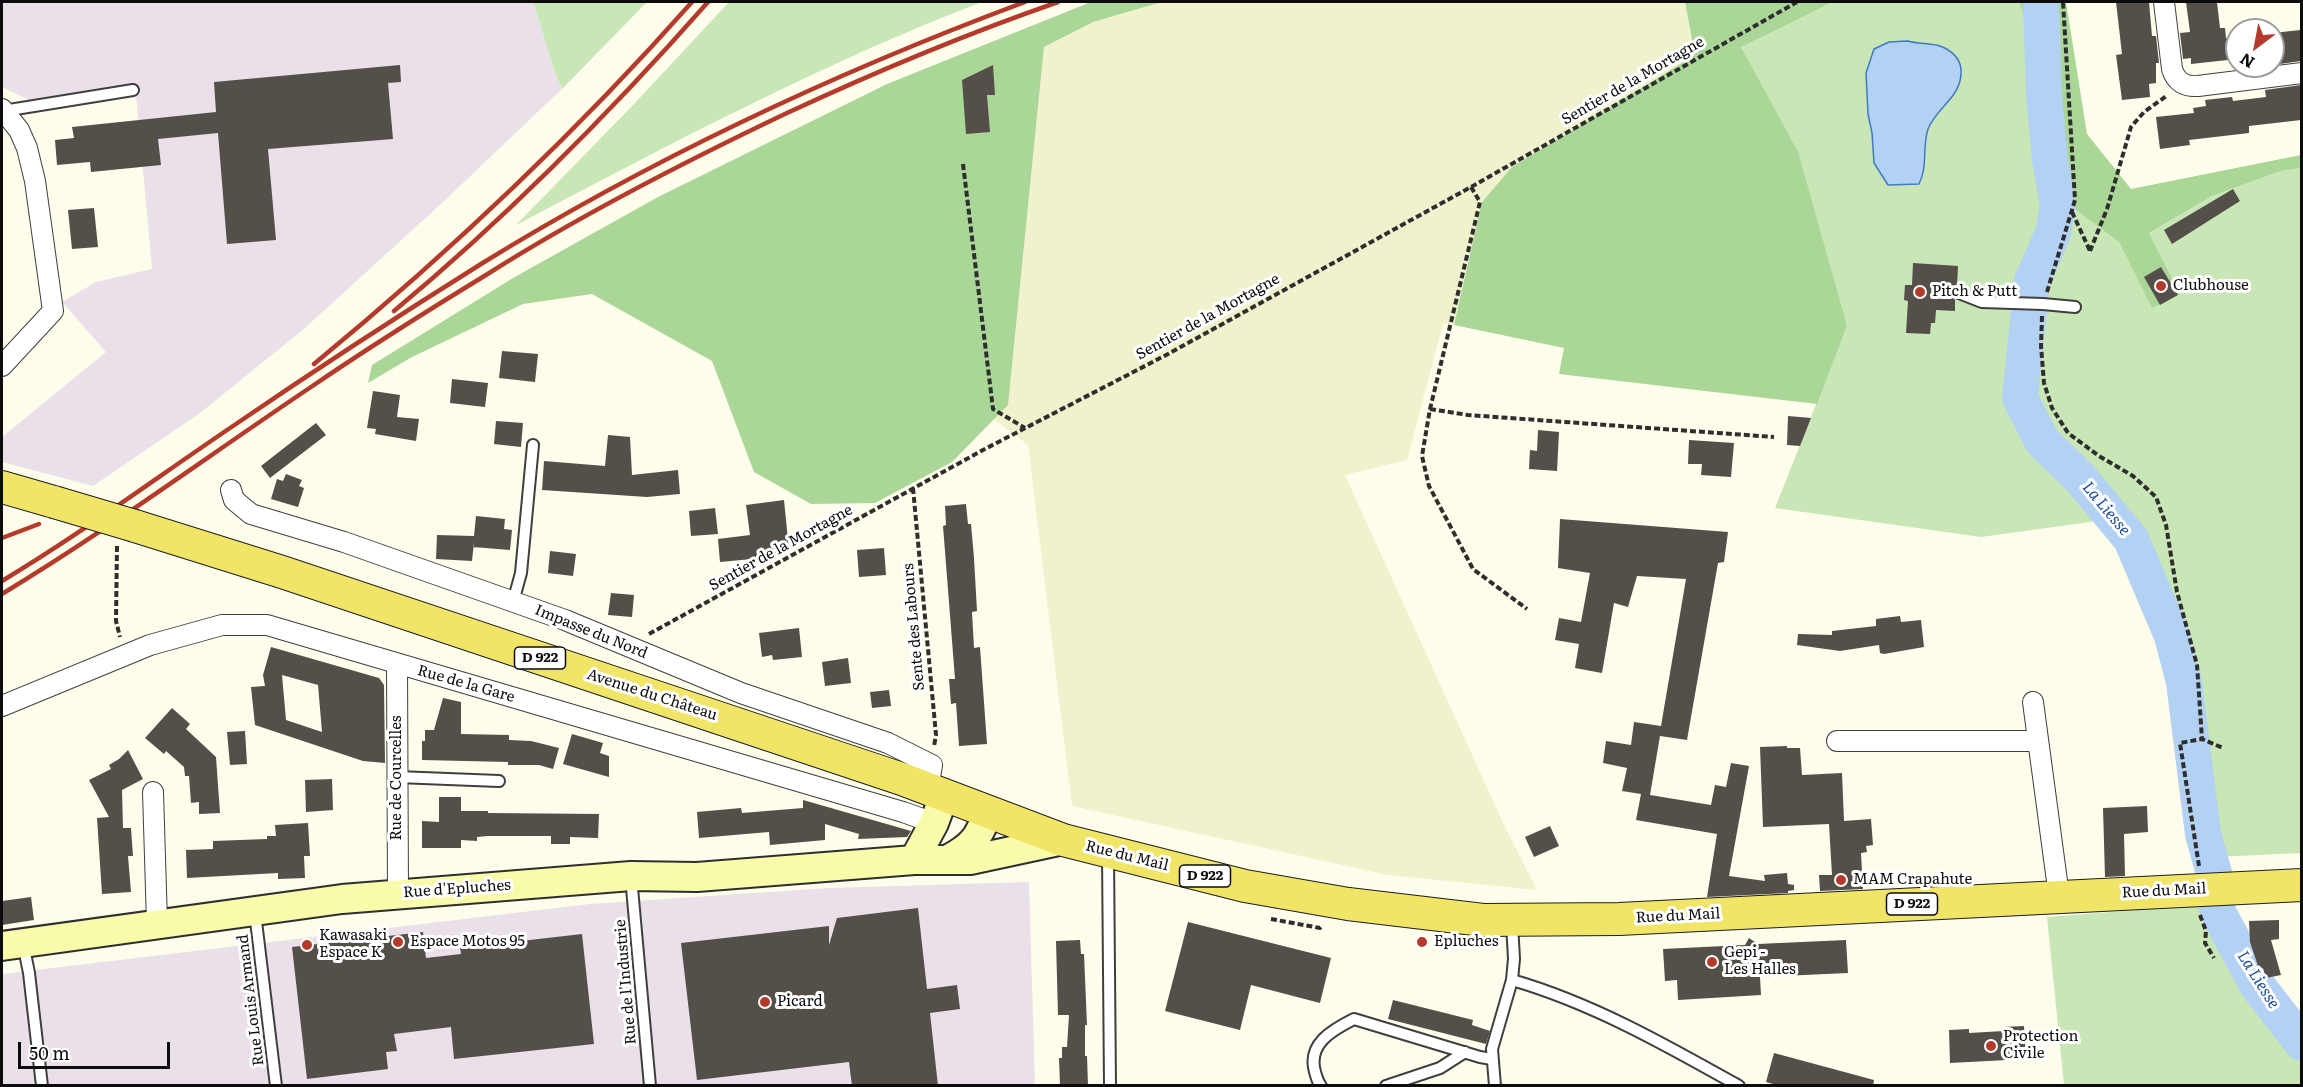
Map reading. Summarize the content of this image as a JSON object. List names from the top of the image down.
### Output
{
  "streets": {
    "main road": ["D 922", "Avenue du Château", "Rue du Mail"],
    "street": [
      "Impasse du Nord",
      "Rue de la Gare",
      "Rue de Courcelles",
      "Rue d'Epluches"
    ],
    "lane": ["Rue de l'Industrie", "Rue Louis Armand"],
    "path": ["Sentier de la Mortagne", "Sente des Labours"]
  },
  "crossings": [
    ["Sentier de la Mortagne", "Sente des Labours"],
    ["Sentier de la Mortagne", "Impasse du Nord"],
    ["Sente des Labours", "Impasse du Nord"],
    ["Sente des Labours", "Rue de la Gare"],
    ["Sente des Labours", "Avenue du Château"],
    ["Impasse du Nord", "Rue de la Gare"],
    ["Impasse du Nord", "Avenue du Château"],
    ["D 922", "Avenue du Château"],
    ["Rue de la Gare", "Avenue du Château"],
    ["Rue de la Gare", "Rue de Courcelles"],
    ["Avenue du Château", "Rue du Mail"],
    ["Avenue du Château", "Rue d'Epluches"],
    ["Rue de Courcelles", "Rue d'Epluches"],
    ["Rue du Mail", "Rue d'Epluches"],
    ["Rue d'Epluches", "Rue de l'Industrie"],
    ["Rue d'Epluches", "Rue Louis Armand"]
  ],
  "water": ["La Liesse"],
  "places": [
    "Clubhouse",
    "Pitch & Putt",
    "MAM Crapahute",
    "Espace Motos 95",
    "Epluches",
    "Kawasaki Espace K",
    "Gepi - Les Halles",
    "Picard",
    "Protection Civile"
  ],
  "scale_bar": "50 m",
  "north": "bottom left"
}
